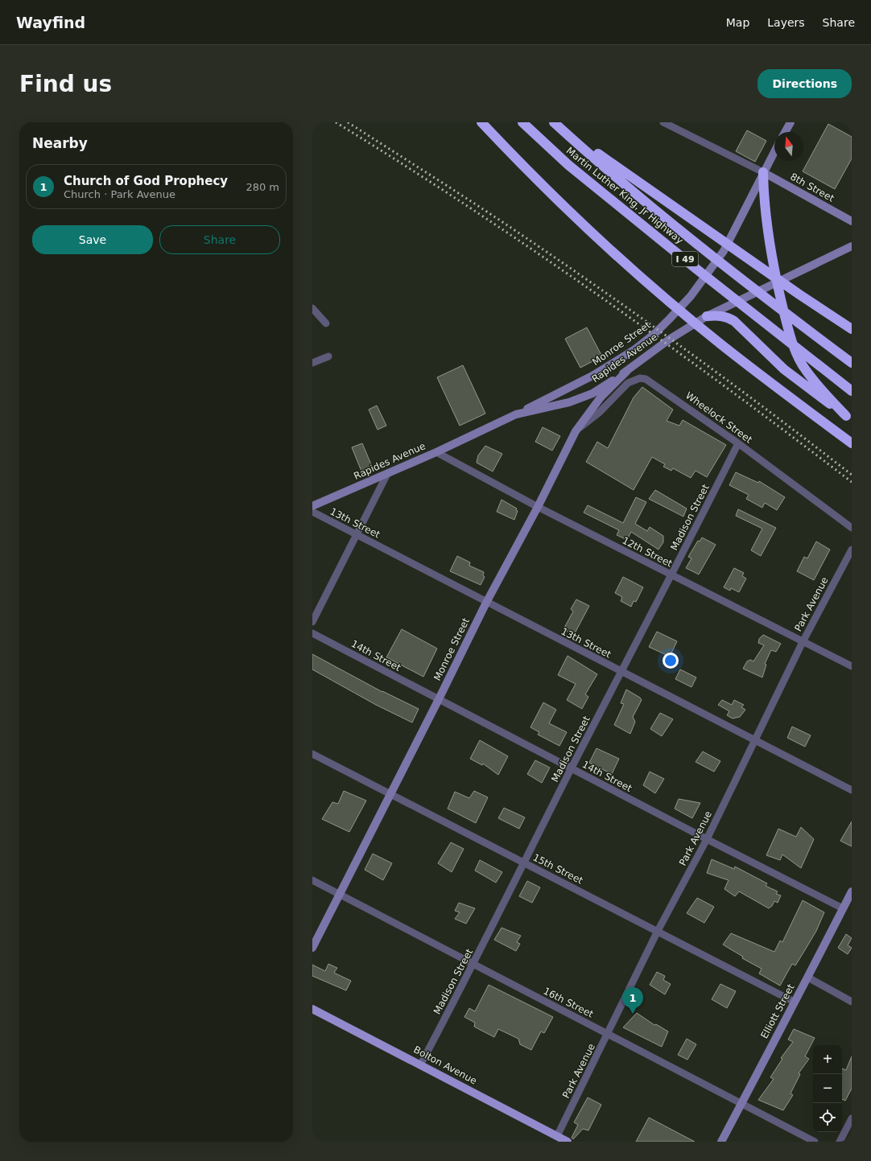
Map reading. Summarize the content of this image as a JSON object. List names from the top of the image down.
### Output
{
  "streets": {
    "highway": ["Martin Luther King, Jr Highway", "I 49"],
    "main road": [
      "8th Street",
      "Monroe Street",
      "Rapides Avenue",
      "Elliott Street",
      "Bolton Avenue"
    ],
    "street": [
      "Wheelock Street",
      "Madison Street",
      "13th Street",
      "12th Street",
      "Park Avenue",
      "14th Street",
      "15th Street",
      "16th Street"
    ]
  },
  "crossings": [
    ["8th Street", "Monroe Street"],
    ["Monroe Street", "Rapides Avenue"],
    ["Monroe Street", "Wheelock Street"],
    ["Monroe Street", "13th Street"],
    ["Monroe Street", "12th Street"],
    ["Monroe Street", "14th Street"],
    ["Monroe Street", "15th Street"],
    ["Monroe Street", "16th Street"],
    ["Rapides Avenue", "12th Street"],
    ["Wheelock Street", "Madison Street"],
    ["Madison Street", "13th Street"],
    ["Madison Street", "12th Street"],
    ["Madison Street", "14th Street"],
    ["Madison Street", "15th Street"],
    ["Madison Street", "16th Street"],
    ["Madison Street", "Bolton Avenue"],
    ["13th Street", "Park Avenue"],
    ["12th Street", "Park Avenue"],
    ["Park Avenue", "14th Street"],
    ["Park Avenue", "15th Street"],
    ["Park Avenue", "16th Street"],
    ["Park Avenue", "Bolton Avenue"],
    ["14th Street", "Elliott Street"],
    ["15th Street", "Elliott Street"],
    ["16th Street", "Elliott Street"]
  ],
  "north": "top",
  "page": {
    "header": "Wayfind",
    "nav": ["Map", "Layers", "Share"],
    "buttons": [
      "Directions",
      ["Save", "Share"]
    ],
    "title": "Find us",
    "heading": "Nearby",
    "list": [
      {
        "mark": "1",
        "name": "Church of God Prophecy",
        "note": "Church · Park Avenue",
        "value": "280 m"
      }
    ],
    "pins": "1",
    "map_buttons": ["+", "−"]
  }
}
